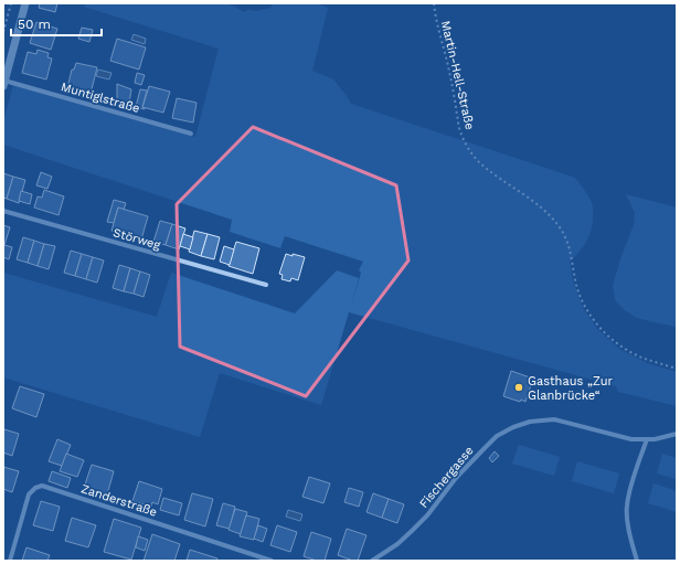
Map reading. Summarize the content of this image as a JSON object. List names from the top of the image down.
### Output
{
  "streets": {
    "street": [
      "Muntiglstraße",
      "Störweg",
      "Fischergasse",
      "Zanderstraße"
    ],
    "path": ["Martin-Hell-Straße"]
  },
  "places": ["Gasthaus „Zur Glanbrücke“"],
  "scale_bar": "50 m"
}
